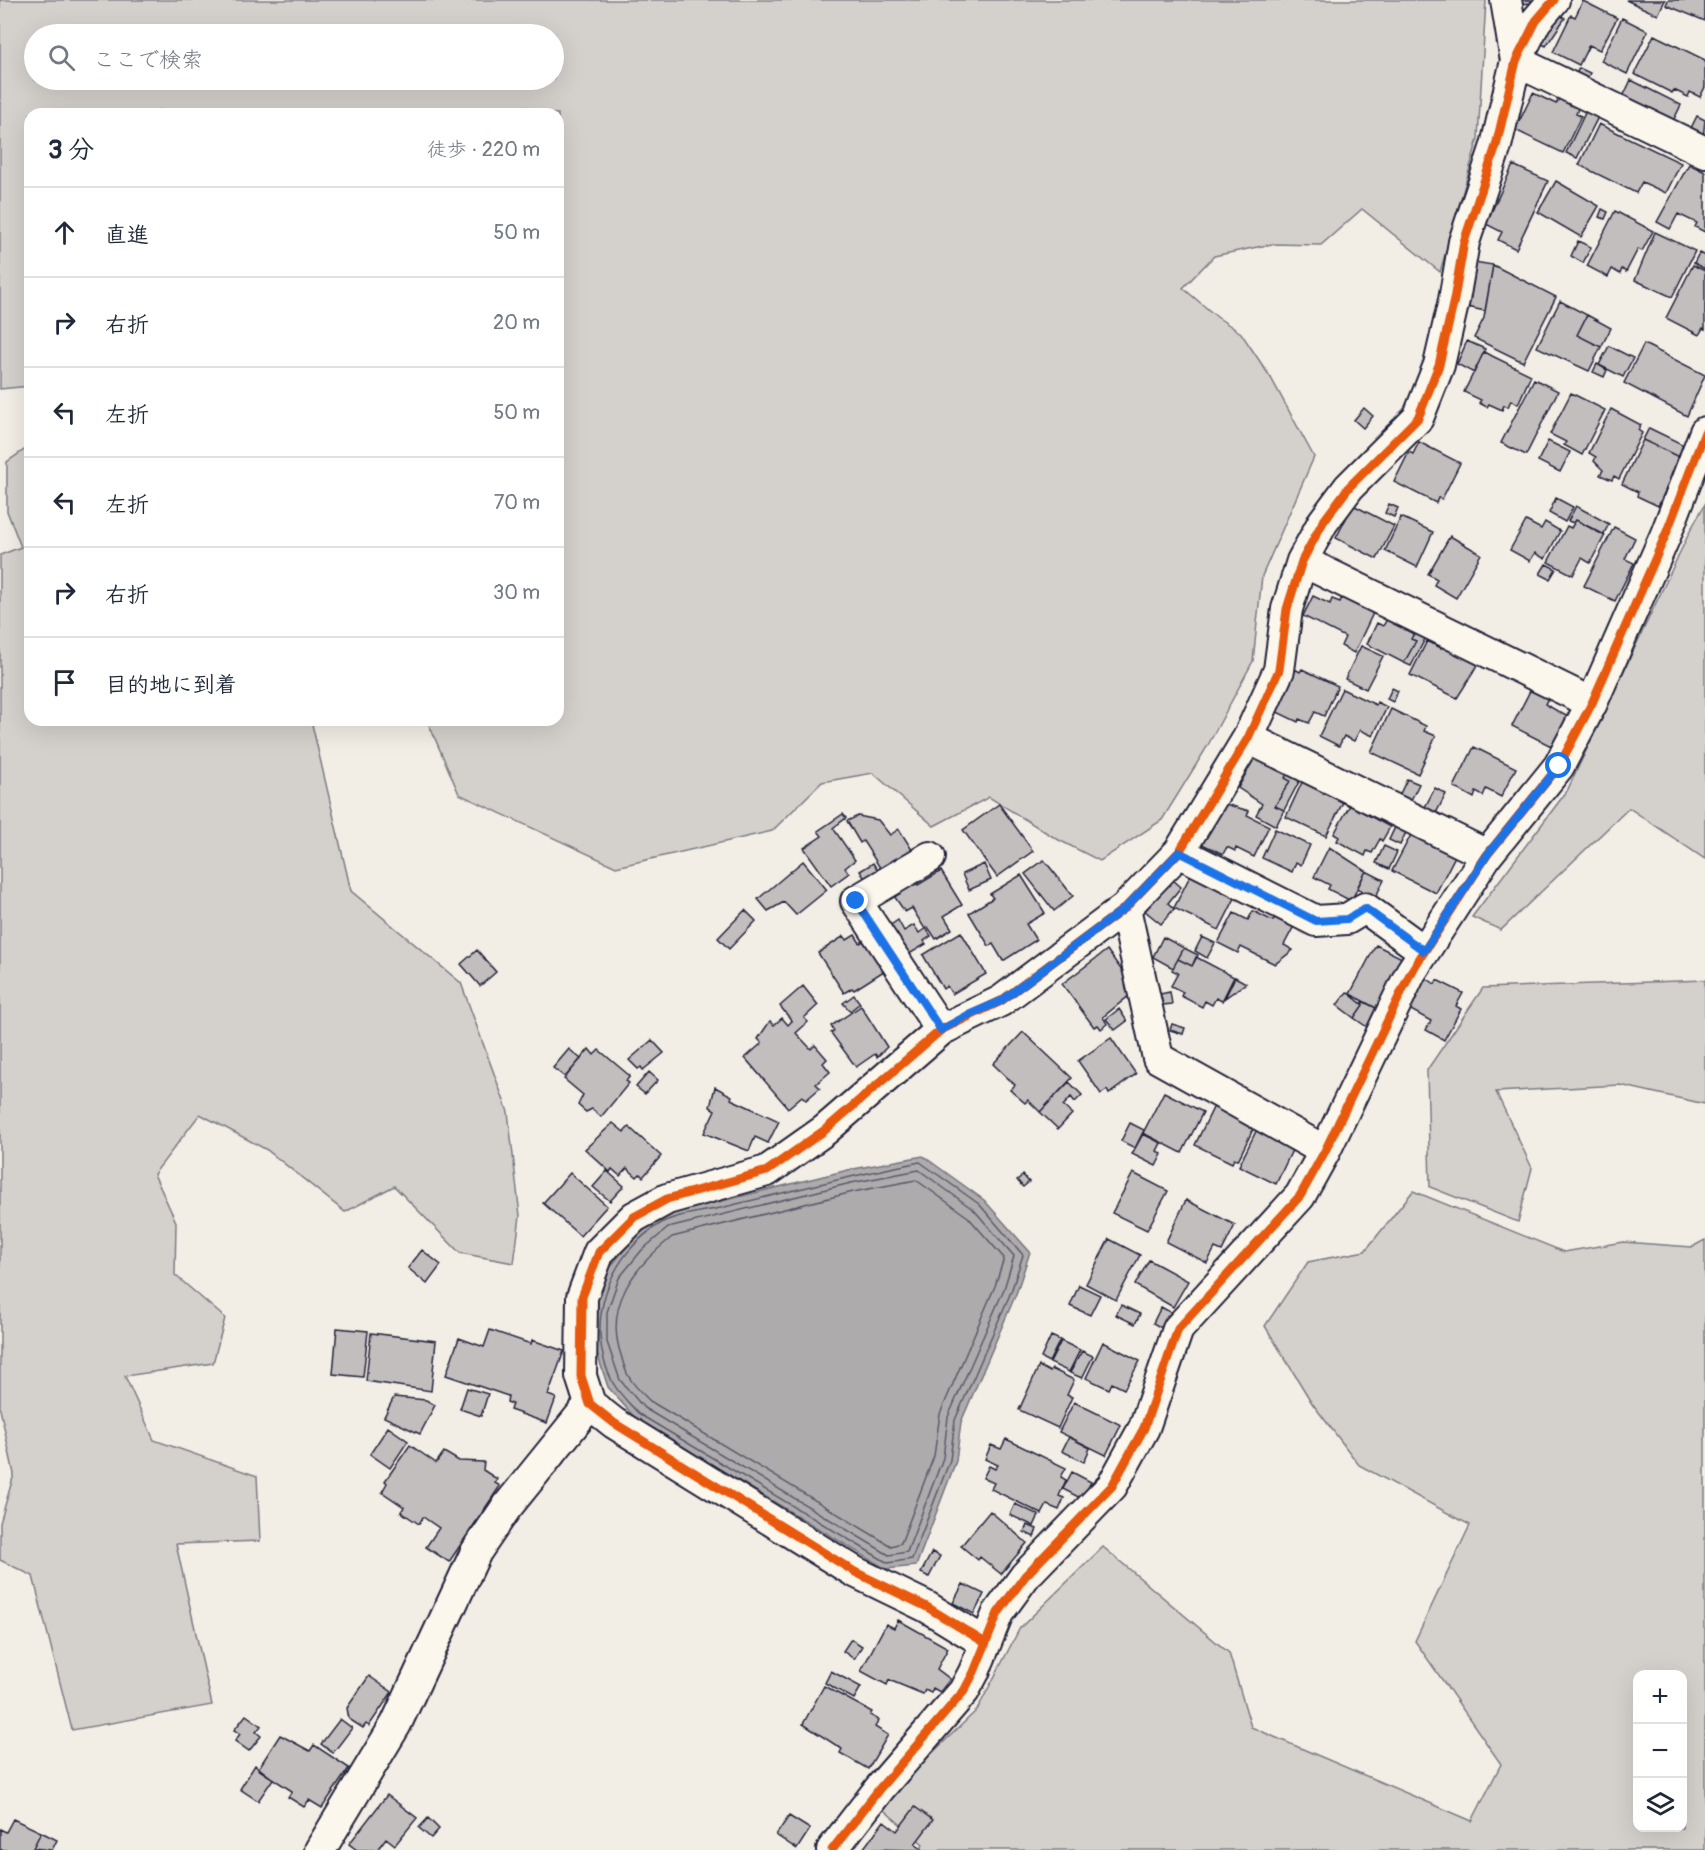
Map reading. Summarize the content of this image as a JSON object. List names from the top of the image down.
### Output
{
  "page": {
    "search": "ここで検索",
    "heading": ["3 分", "徒歩 · 220 m"],
    "list": [
      ["直進", "50 m"],
      ["右折", "20 m"],
      ["左折", "50 m"],
      ["左折", "70 m"],
      ["右折", "30 m"],
      "目的地に到着"
    ],
    "map_buttons": ["+", "−"]
  }
}
